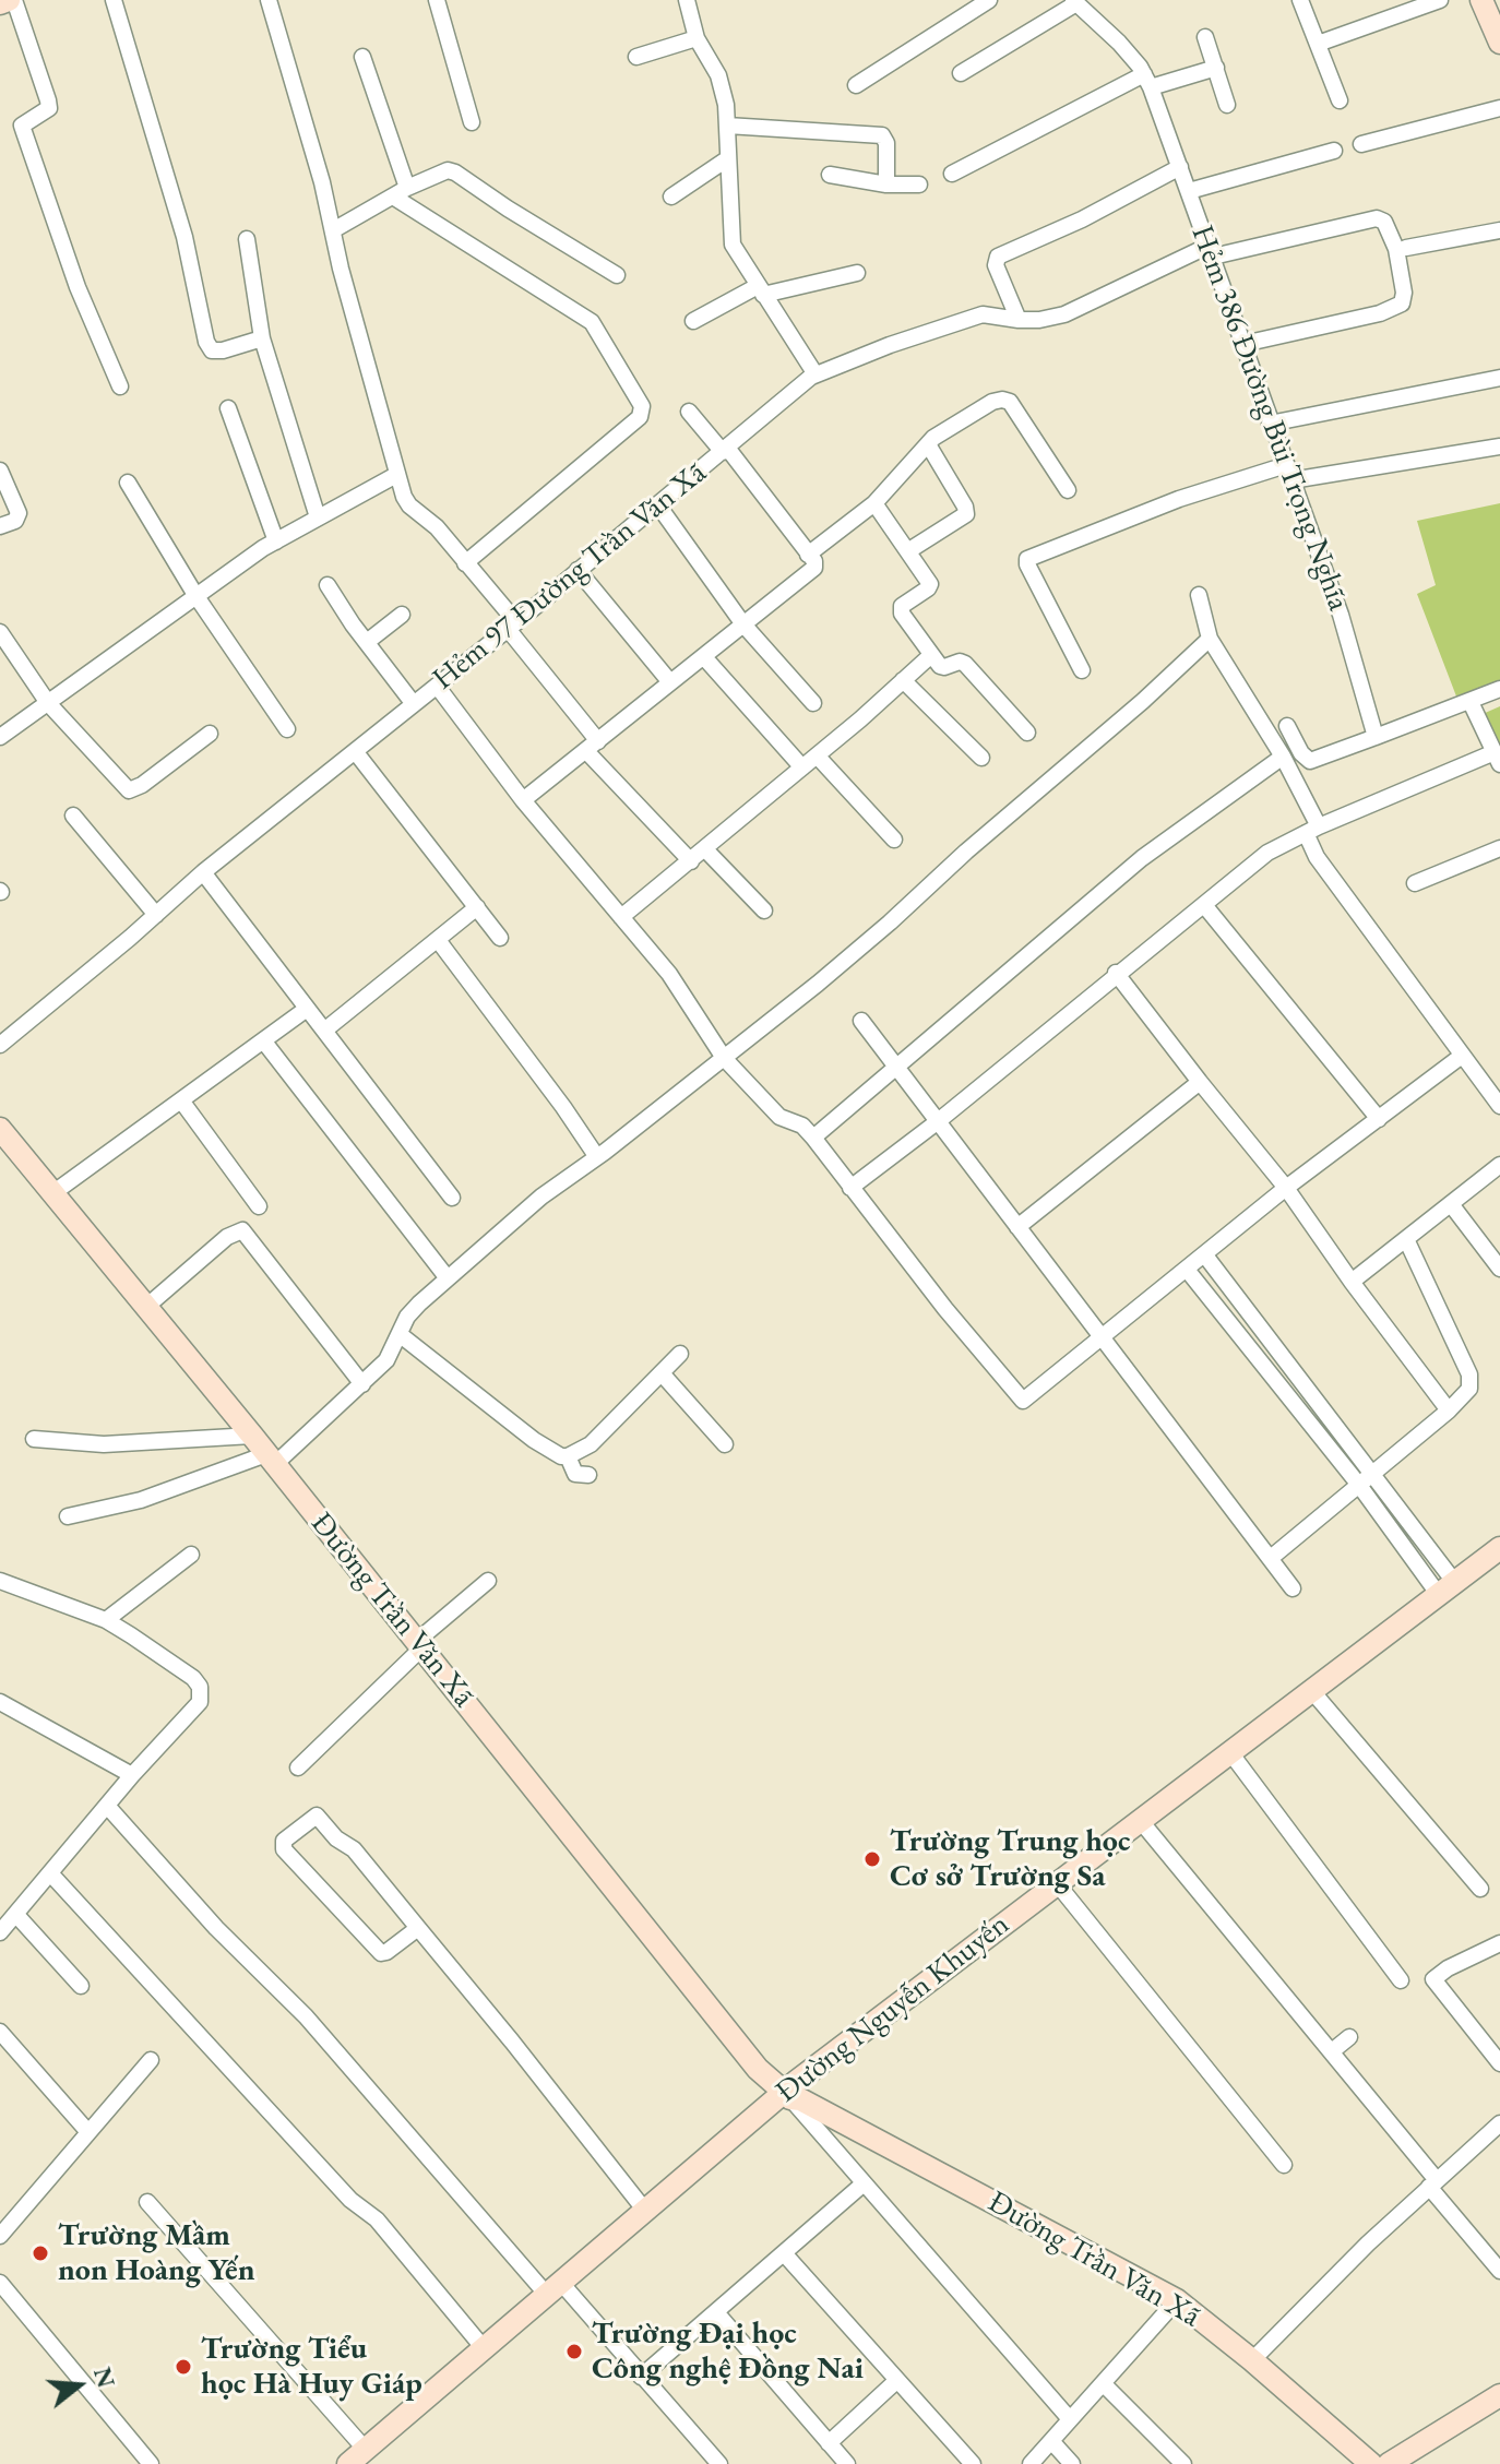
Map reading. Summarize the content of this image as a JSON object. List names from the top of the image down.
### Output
{
  "streets": {
    "street": [
      "Hẻm 386 Đường Bùi Trọng Nghĩa",
      "Hẻm 97 Đường Trần Văn Xã",
      "Đường Trần Văn Xã",
      "Đường Nguyễn Khuyến"
    ]
  },
  "crossings": [
    ["Hẻm 386 Đường Bùi Trọng Nghĩa", "Hẻm 97 Đường Trần Văn Xã"],
    ["Đường Trần Văn Xã", "Đường Nguyễn Khuyến"]
  ],
  "places": [
    "Trường Trung học Cơ sở Trường Sa",
    "Trường Mầm non Hoàng Yến",
    "Trường Đại học Công nghệ Đồng Nai",
    "Trường Tiểu học Hà Huy Giáp"
  ],
  "north": "right"
}
